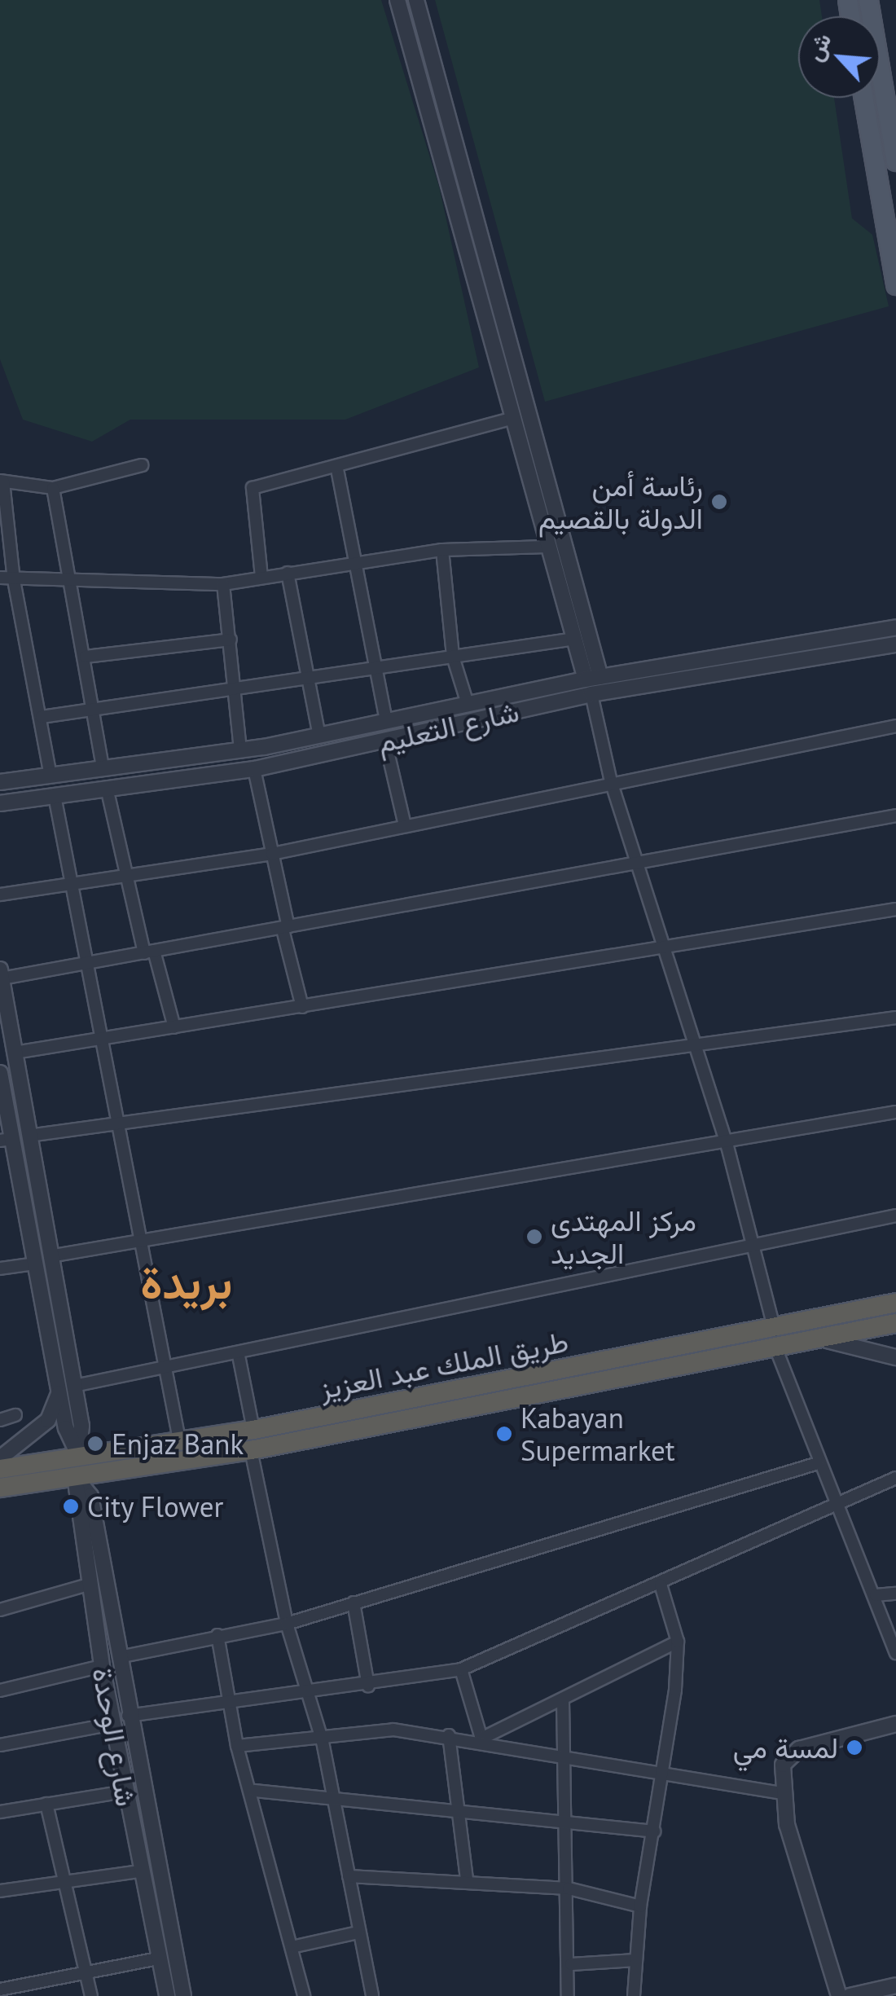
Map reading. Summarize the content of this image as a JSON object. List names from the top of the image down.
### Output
{
  "streets": {
    "highway": ["طريق الملك عبد العزيز"],
    "street": ["شارع التعليم", "شارع الوحدة"]
  },
  "crossings": [
    ["طريق الملك عبد العزيز", "شارع الوحدة"]
  ],
  "districts": ["بريدة"],
  "places": [
    "رئاسة أمن الدولة بالقصيم",
    "مركز المهتدى الجديد",
    "Kabayan Supermarket",
    "Enjaz Bank",
    "City Flower",
    "لمسة مي"
  ],
  "north": "top left"
}
